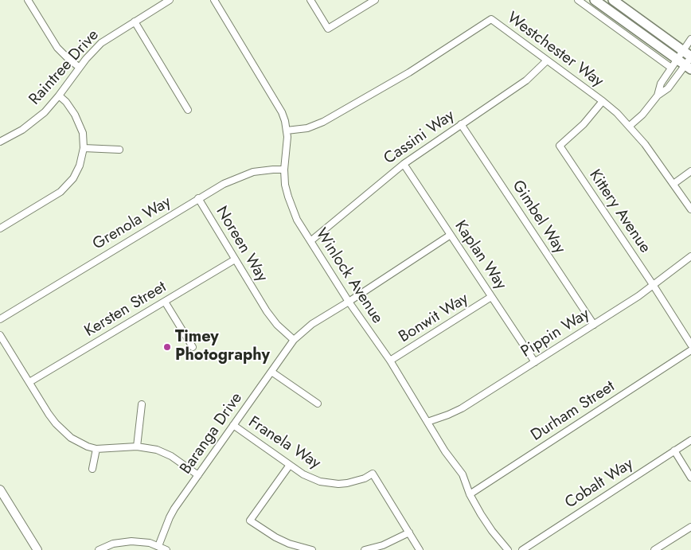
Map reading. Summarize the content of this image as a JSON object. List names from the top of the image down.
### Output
{
  "streets": {
    "street": [
      "Westchester Way",
      "Raintree Drive",
      "Cassini Way",
      "Kittery Avenue",
      "Gimbel Way",
      "Grenola Way",
      "Noreen Way",
      "Kaplan Way",
      "Winlock Avenue",
      "Kersten Street",
      "Bonwit Way",
      "Pippin Way",
      "Durham Street",
      "Baranga Drive",
      "Franela Way",
      "Cobalt Way"
    ]
  },
  "crossings": [
    ["Westchester Way", "Cassini Way"],
    ["Westchester Way", "Kittery Avenue"],
    ["Westchester Way", "Winlock Avenue"],
    ["Cassini Way", "Gimbel Way"],
    ["Cassini Way", "Kaplan Way"],
    ["Cassini Way", "Winlock Avenue"],
    ["Kittery Avenue", "Pippin Way"],
    ["Gimbel Way", "Pippin Way"],
    ["Grenola Way", "Noreen Way"],
    ["Grenola Way", "Winlock Avenue"],
    ["Noreen Way", "Kersten Street"],
    ["Noreen Way", "Baranga Drive"],
    ["Kaplan Way", "Bonwit Way"],
    ["Kaplan Way", "Pippin Way"],
    ["Kaplan Way", "Baranga Drive"],
    ["Winlock Avenue", "Bonwit Way"],
    ["Winlock Avenue", "Pippin Way"],
    ["Winlock Avenue", "Durham Street"],
    ["Winlock Avenue", "Baranga Drive"],
    ["Baranga Drive", "Franela Way"]
  ],
  "places": ["Timey Photography"]
}
